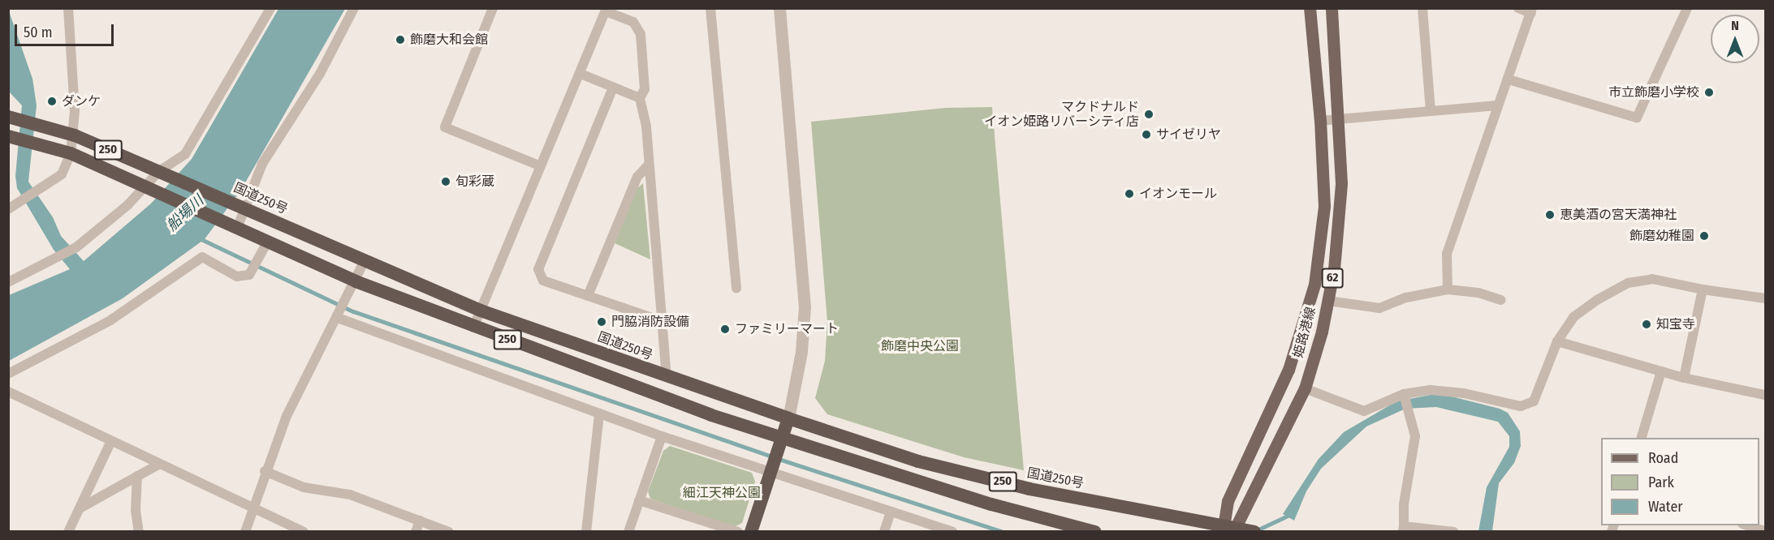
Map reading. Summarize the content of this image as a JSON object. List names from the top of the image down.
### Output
{
  "streets": {
    "highway": ["250", "国道250号"],
    "main road": ["62", "姫路港線"]
  },
  "crossings": [
    ["国道250号", "姫路港線"]
  ],
  "water": ["船場川"],
  "parks": ["飾磨中央公園", "細江天神公園"],
  "places": [
    "飾磨大和会館",
    "市立飾磨小学校",
    "ダンケ",
    "マクドナルド イオン姫路リバーシティ店",
    "サイゼリヤ",
    "旬彩蔵",
    "イオンモール",
    "恵美酒の宮天満神社",
    "飾磨幼稚園",
    "門脇消防設備",
    "知宝寺",
    "ファミリーマート"
  ],
  "legend": ["Road", "Park", "Water"],
  "scale_bar": "50 m",
  "north": "top"
}
